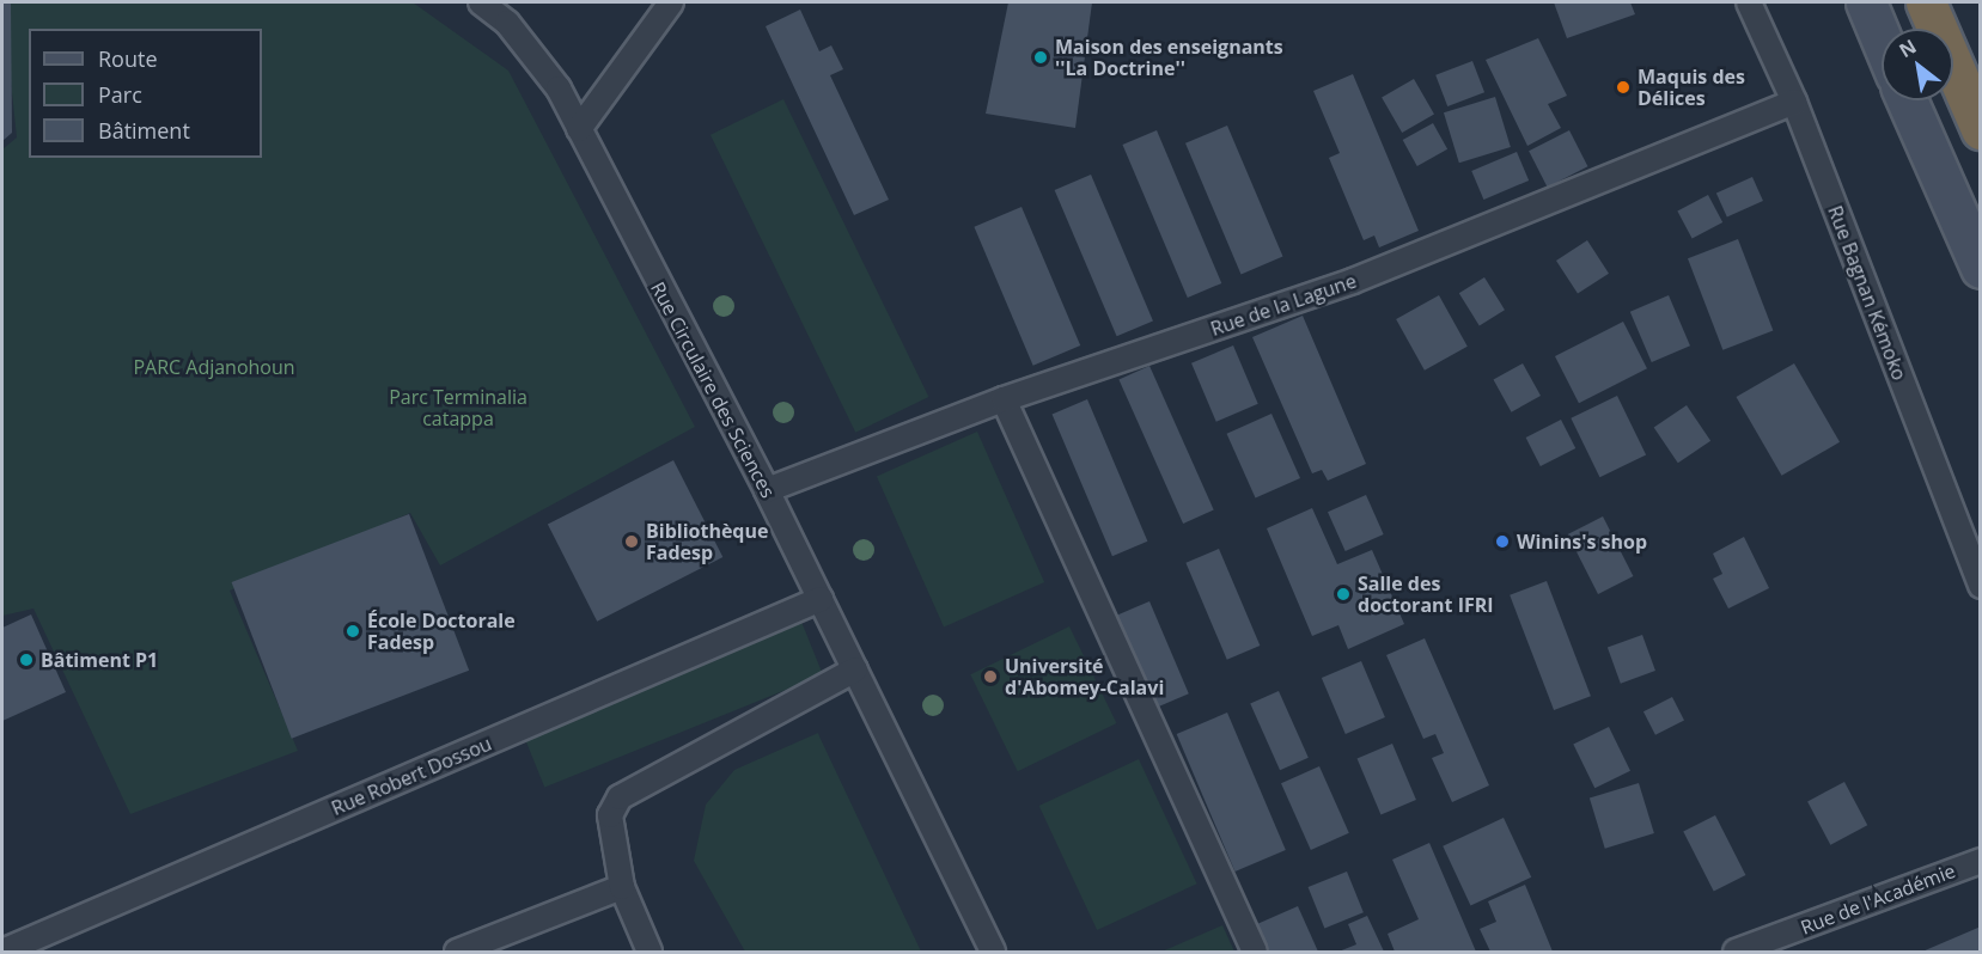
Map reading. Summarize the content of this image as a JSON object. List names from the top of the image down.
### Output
{
  "streets": {
    "lane": [
      "Rue Bagnan Kémoko",
      "Rue de la Lagune",
      "Rue Circulaire des Sciences",
      "Rue Robert Dossou",
      "Rue de l'Académie"
    ]
  },
  "crossings": [
    ["Rue Bagnan Kémoko", "Rue de la Lagune"],
    ["Rue de la Lagune", "Rue Circulaire des Sciences"],
    ["Rue Circulaire des Sciences", "Rue Robert Dossou"]
  ],
  "parks": ["PARC Adjanohoun", "Parc Terminalia catappa"],
  "places": [
    "Maison des enseignants ''La Doctrine''",
    "Maquis des Délices",
    "Bibliothèque Fadesp",
    "Winins's shop",
    "Salle des doctorant IFRI",
    "École Doctorale Fadesp",
    "Bâtiment P1",
    "Université d'Abomey-Calavi"
  ],
  "legend": ["Route", "Parc", "Bâtiment"],
  "north": "top left"
}
